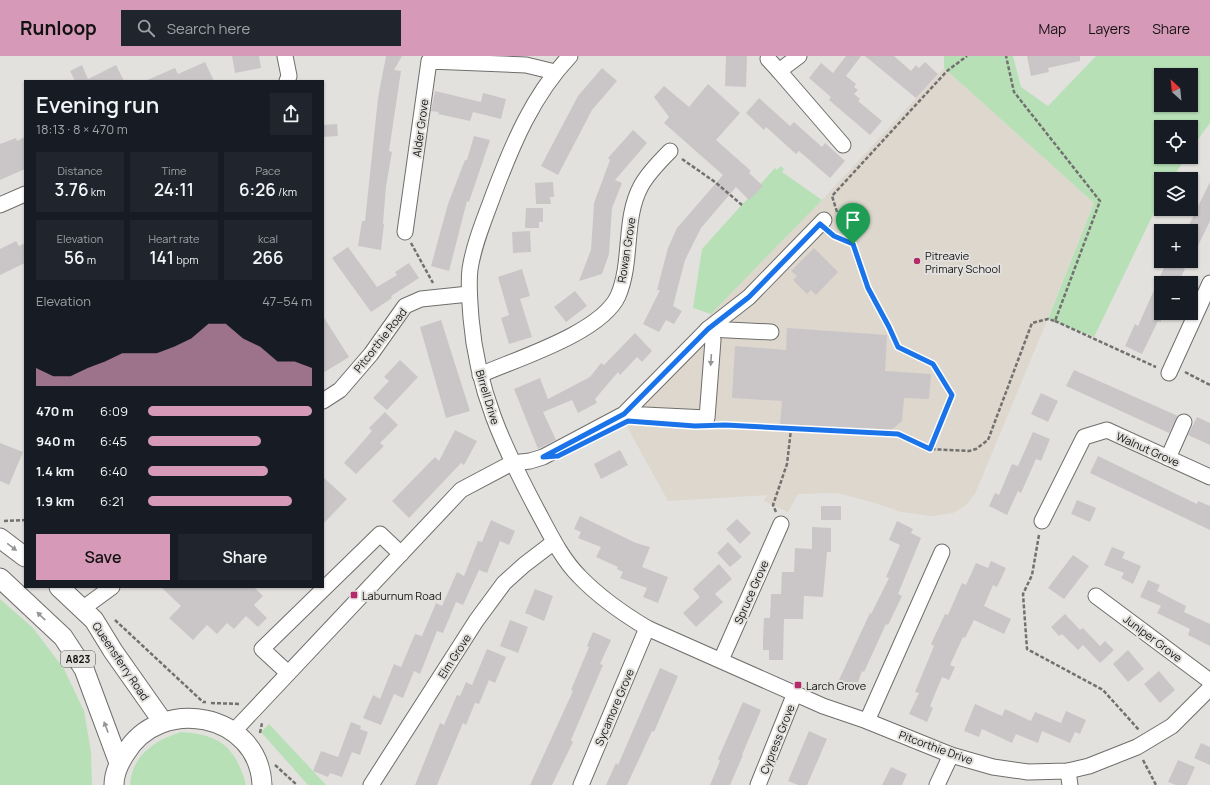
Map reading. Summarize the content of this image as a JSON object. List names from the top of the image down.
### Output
{
  "streets": {
    "main road": ["A823", "Queensferry Road"],
    "street": [
      "Alder Grove",
      "Rowan Grove",
      "Pitcorthie Road",
      "Birrell Drive",
      "Walnut Grove",
      "Spruce Grove",
      "Juniper Grove",
      "Elm Grove",
      "Sycamore Grove",
      "Cypress Grove",
      "Pitcorthie Drive"
    ]
  },
  "crossings": [
    ["Alder Grove", "Birrell Drive"],
    ["Rowan Grove", "Birrell Drive"],
    ["Pitcorthie Road", "Birrell Drive"],
    ["Birrell Drive", "Spruce Grove"],
    ["Birrell Drive", "Elm Grove"],
    ["Birrell Drive", "Sycamore Grove"],
    ["Birrell Drive", "Pitcorthie Drive"],
    ["Spruce Grove", "Pitcorthie Drive"],
    ["Cypress Grove", "Pitcorthie Drive"]
  ],
  "places": {
    "other": ["Pitreavie Primary School"],
    "transit": ["Laburnum Road", "Larch Grove"]
  },
  "north": "top left",
  "page": {
    "header": "Runloop",
    "search": "Search here",
    "nav": ["Map", "Layers", "Share"],
    "map_buttons": ["+", "−"],
    "heading": ["Evening run", "18:13 · 8 × 470 m"],
    "stats": [
      ["Distance", "3.76 km"],
      ["Time", "24:11"],
      ["Pace", "6:26 /km"],
      ["Elevation", "56 m"],
      ["Heart rate", "141 bpm"],
      ["kcal", "266"]
    ],
    "chart": ["Elevation", "47–54 m"],
    "list": [
      {
        "name": "470 m",
        "note": "6:09"
      },
      {
        "name": "940 m",
        "note": "6:45"
      },
      {
        "name": "1.4 km",
        "note": "6:40"
      },
      {
        "name": "1.9 km",
        "note": "6:21"
      }
    ],
    "buttons": ["Save", "Share"]
  }
}
